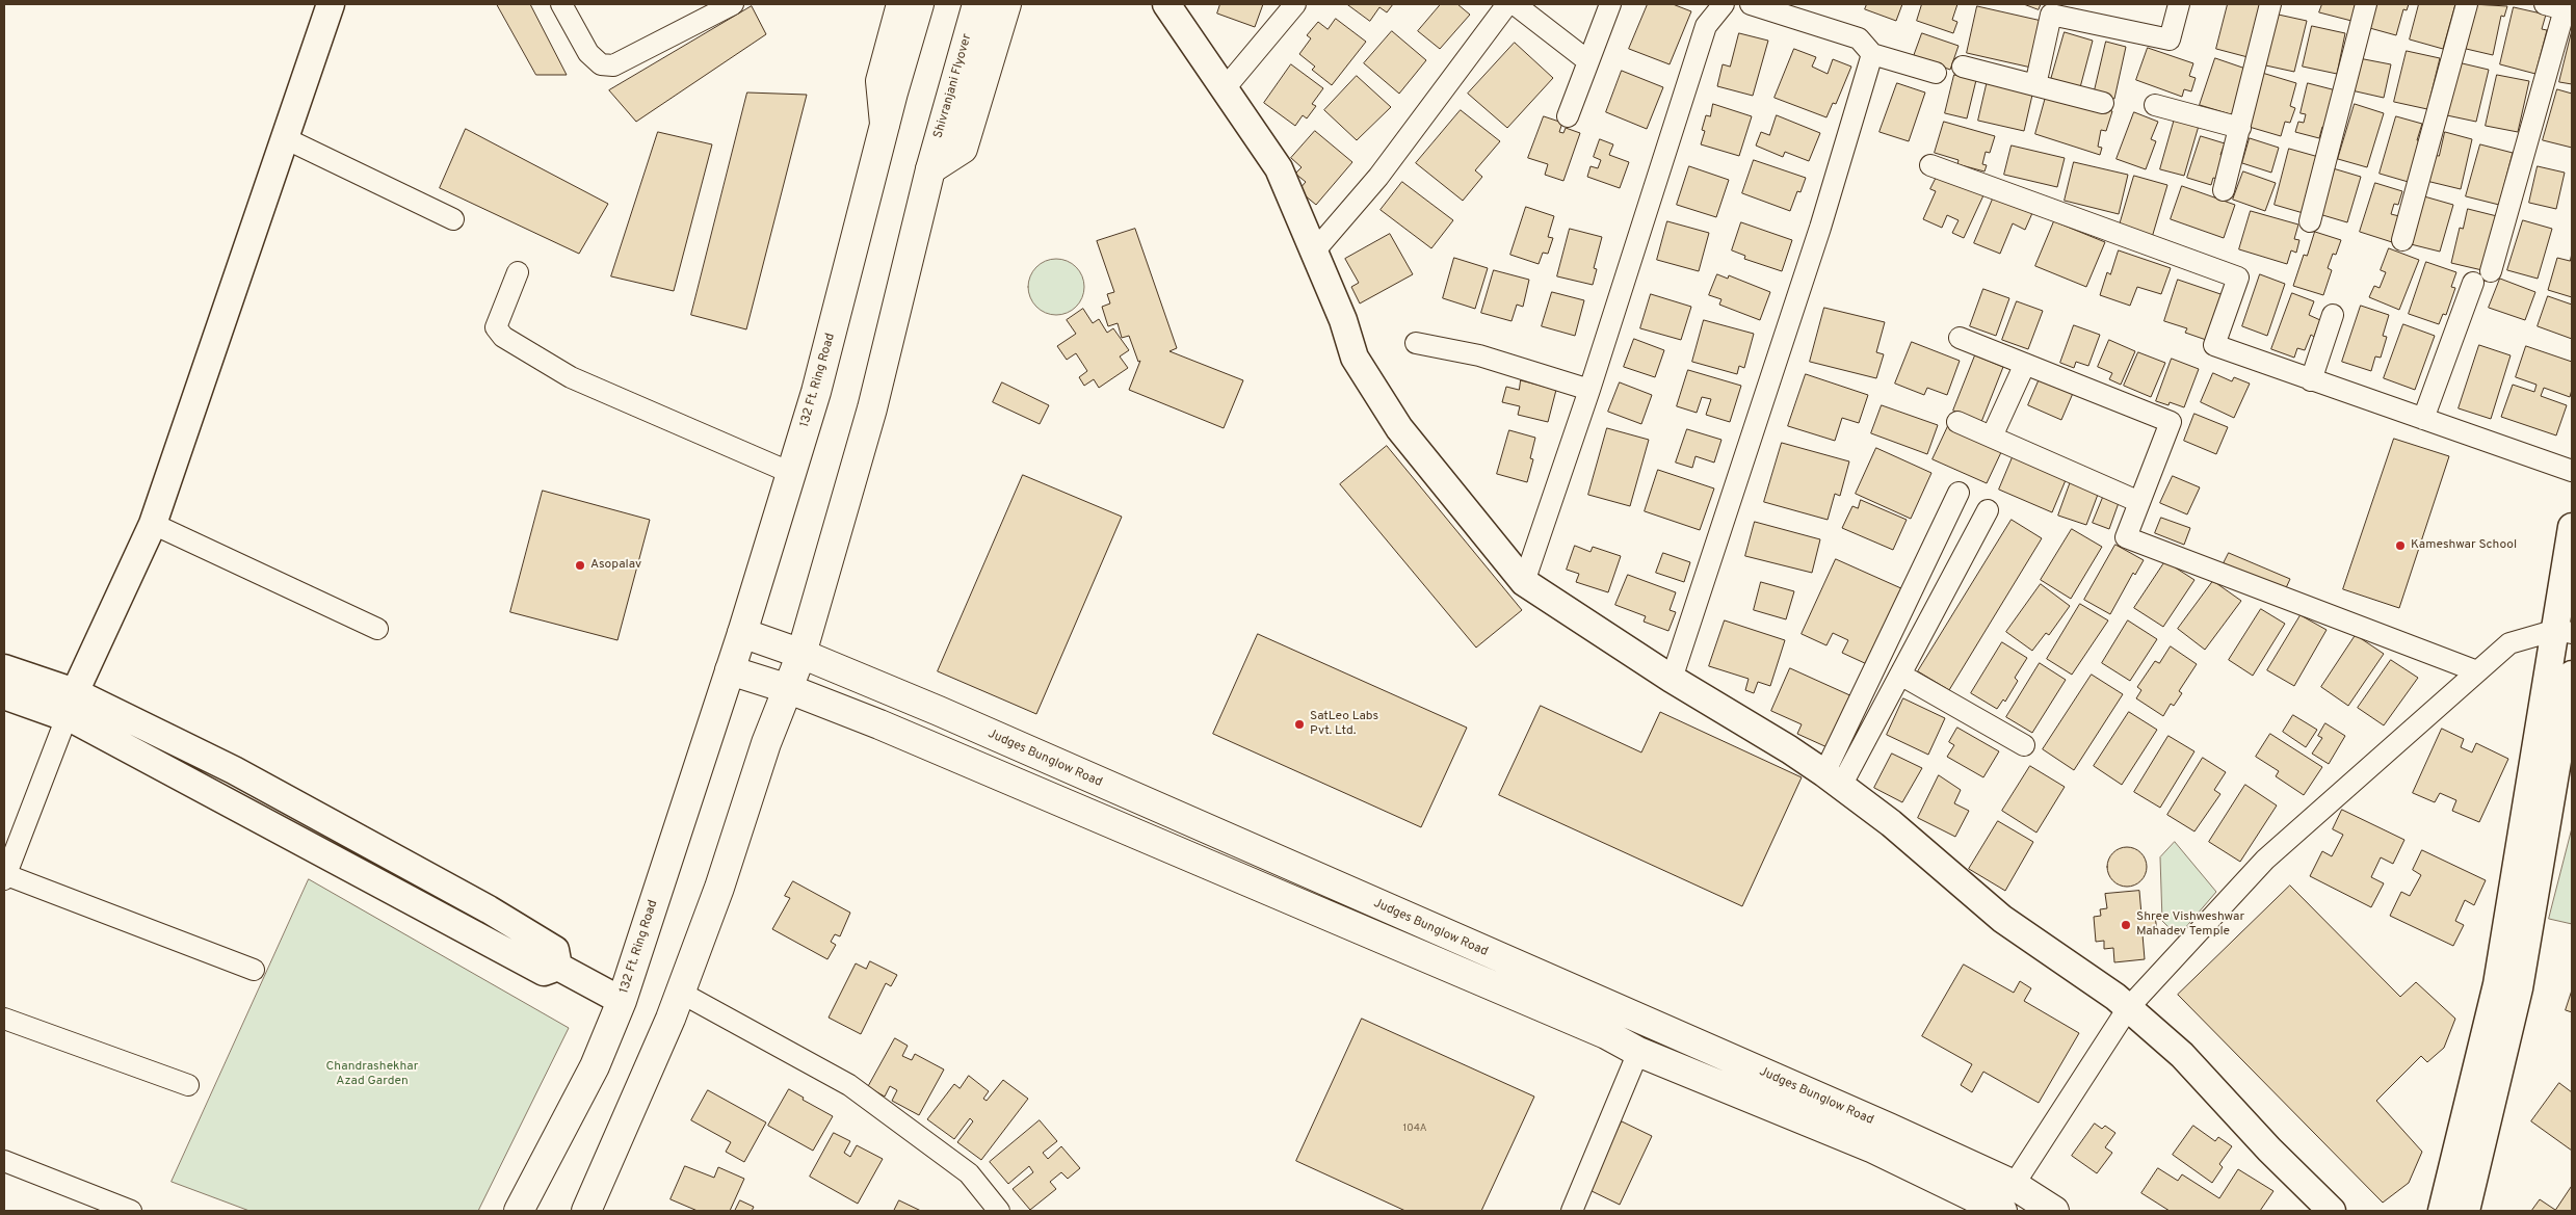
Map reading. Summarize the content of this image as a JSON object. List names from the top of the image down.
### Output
{
  "streets": {
    "main road": ["Shivranjani Flyover", "132 Ft. Ring Road", "Judges Bunglow Road"]
  },
  "crossings": [
    ["132 Ft. Ring Road", "Judges Bunglow Road"]
  ],
  "parks": ["Chandrashekhar Azad Garden"],
  "places": [
    "Kameshwar School",
    "Asopalav",
    "SatLeo Labs Pvt. Ltd.",
    "Shree Vishweshwar Mahadev Temple"
  ],
  "house_numbers": ["104A"]
}
